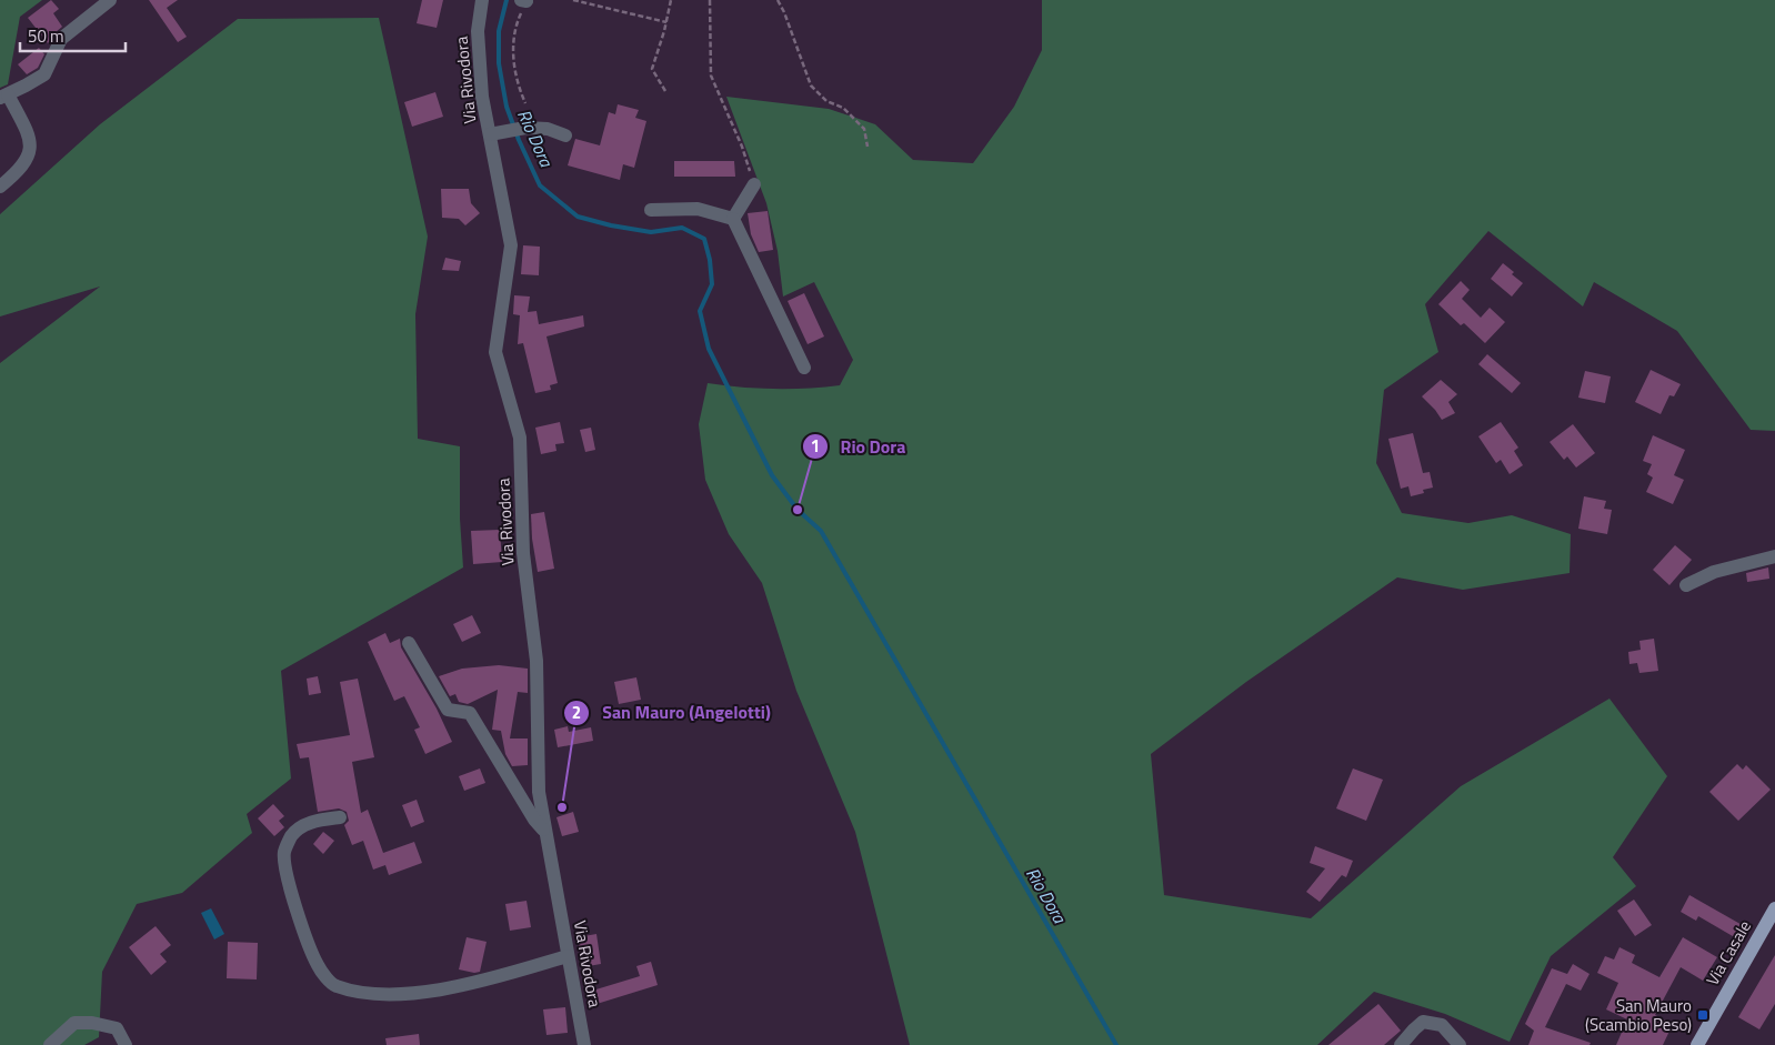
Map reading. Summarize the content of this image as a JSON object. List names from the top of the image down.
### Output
{
  "streets": {
    "main road": ["Via Casale"],
    "street": ["Via Rivodora"]
  },
  "water": ["Rio Dora"],
  "places": {
    "other": ["Rio Dora", "San Mauro (Angelotti)"],
    "transit": ["San Mauro (Scambio Peso)"]
  },
  "scale_bar": "50 m"
}
